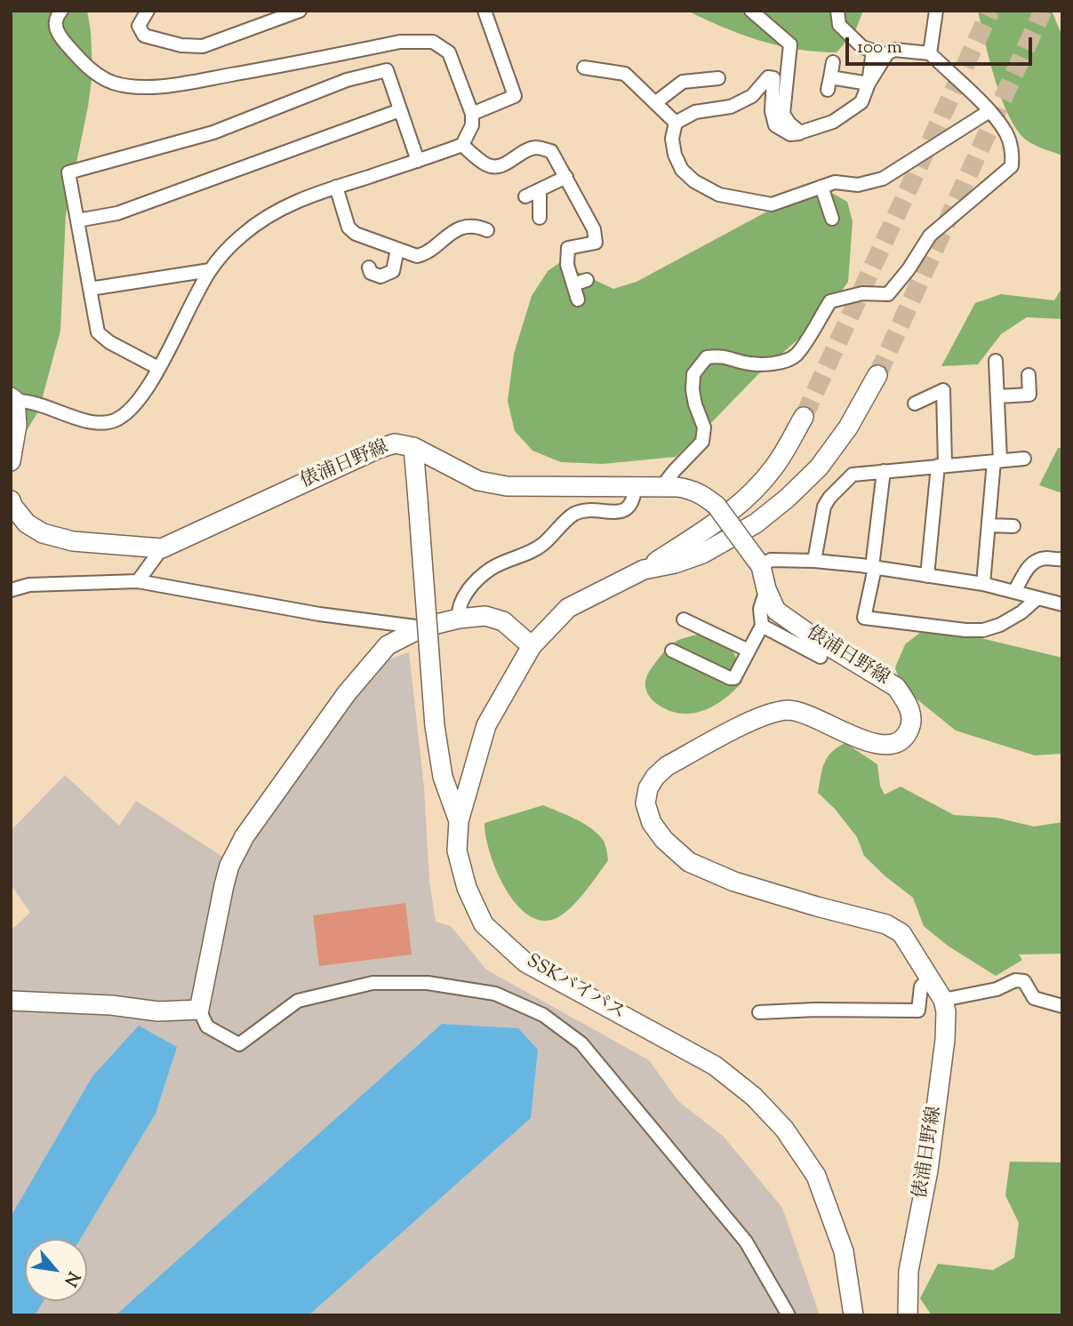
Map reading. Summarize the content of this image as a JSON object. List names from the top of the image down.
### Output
{
  "streets": {
    "street": ["俵浦日野線", "SSKバイパス"]
  },
  "scale_bar": "100 m",
  "north": "bottom right"
}
